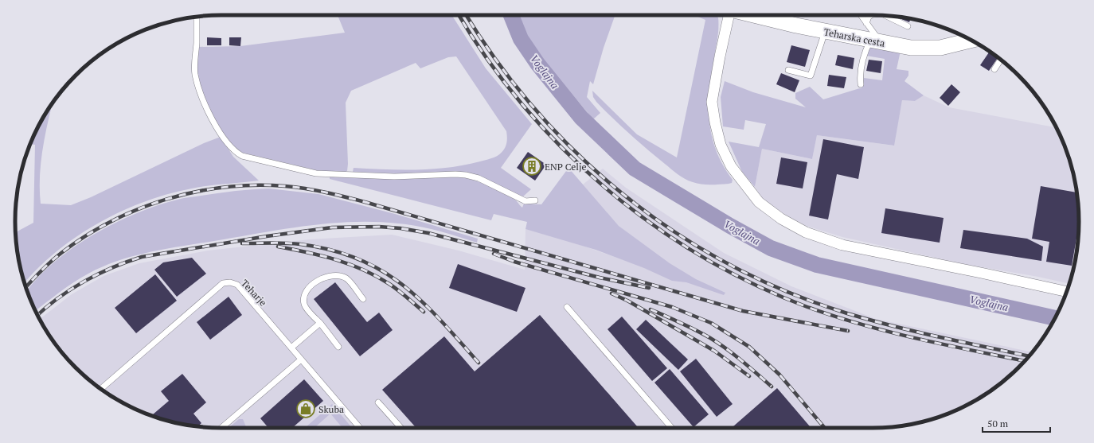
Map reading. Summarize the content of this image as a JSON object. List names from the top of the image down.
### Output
{
  "streets": {
    "street": ["Teharska cesta"],
    "lane": ["Teharje"]
  },
  "water": ["Voglajna"],
  "places": {
    "building": ["ENP Celje"],
    "shop": ["Skuba"]
  },
  "scale_bar": "50 m"
}
